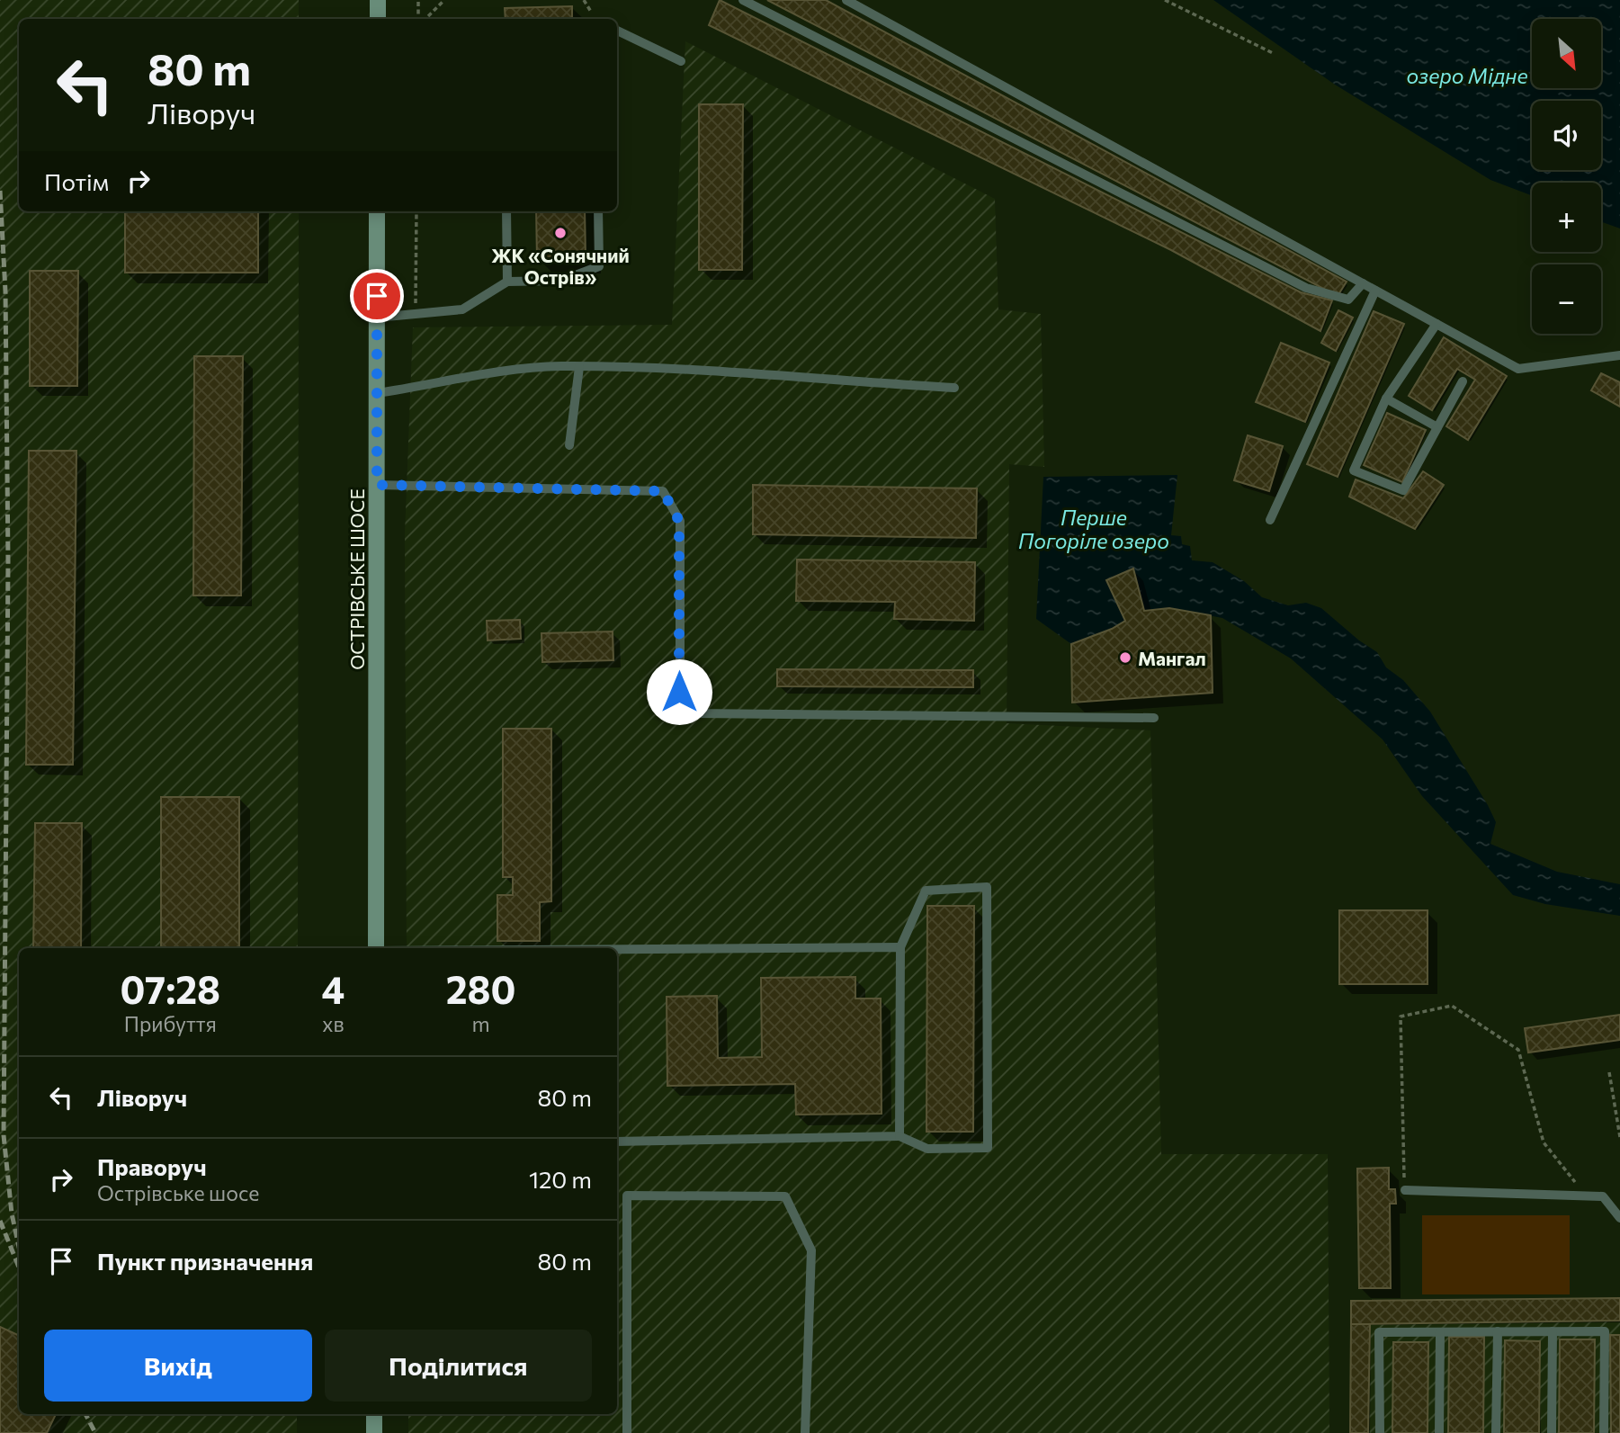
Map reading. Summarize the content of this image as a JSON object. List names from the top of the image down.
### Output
{
  "streets": {
    "street": ["ОСТРІВСЬКЕ ШОСЕ"]
  },
  "water": ["озеро Мідне", "Перше Погоріле озеро"],
  "places": ["ЖК «Сонячний Острів»", "Мангал"],
  "north": "bottom right",
  "page": {
    "map_buttons": ["+", "−"],
    "turn": ["80 m", "Ліворуч"],
    "then": "Потім",
    "eta": [
      "07:28",
      "Прибуття",
      "4",
      "хв",
      "280",
      "m"
    ],
    "list": [
      {
        "name": "Ліворуч",
        "value": "80 m"
      },
      {
        "name": "Праворуч",
        "note": "Острівське шосе",
        "value": "120 m"
      },
      {
        "name": "Пункт призначення",
        "value": "80 m"
      }
    ],
    "buttons": ["Вихід", "Поділитися"]
  }
}
